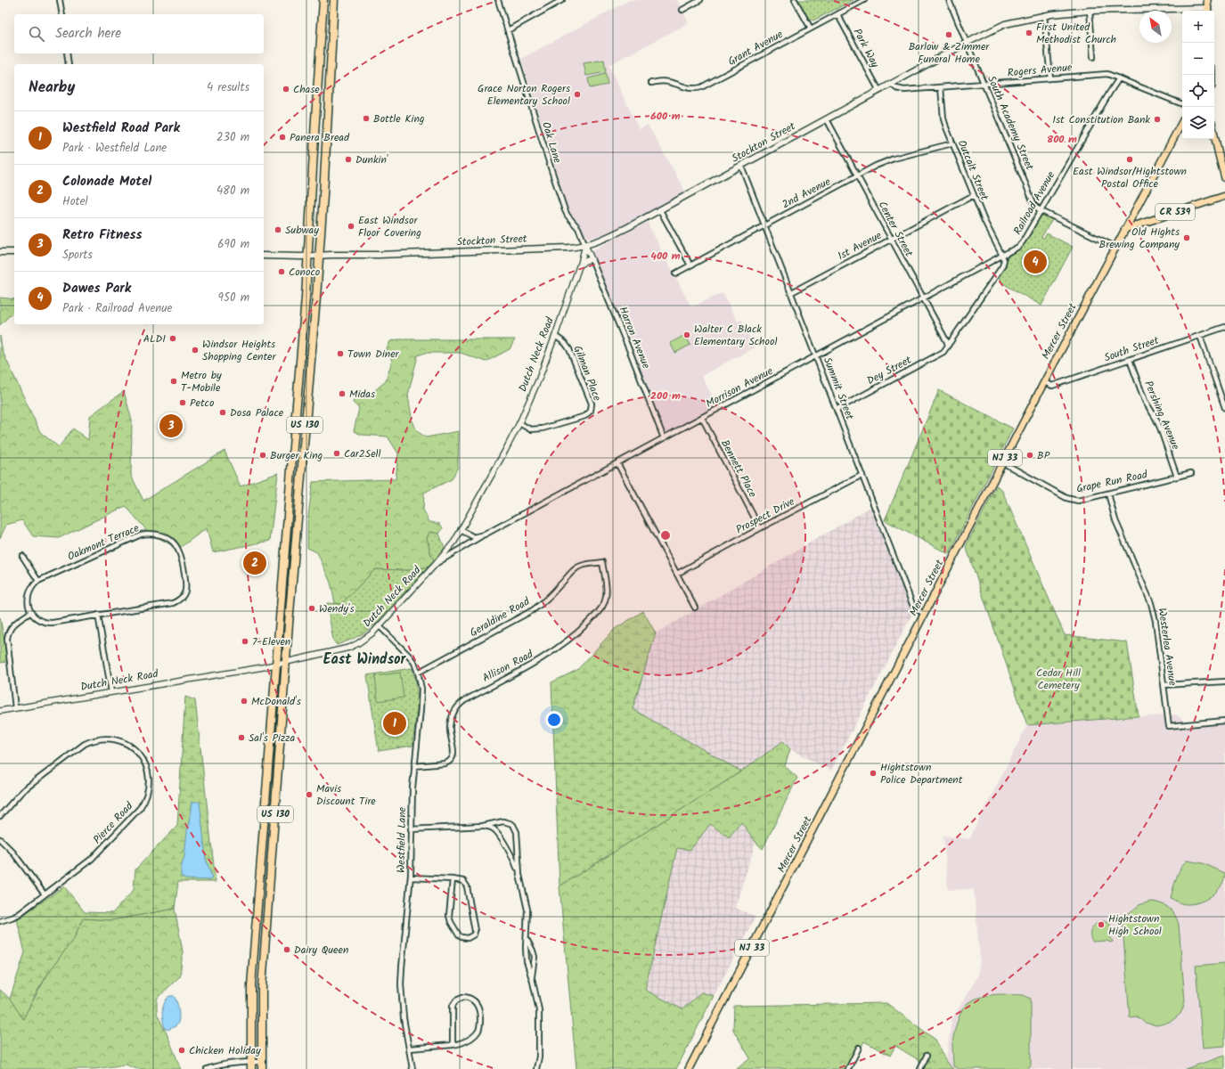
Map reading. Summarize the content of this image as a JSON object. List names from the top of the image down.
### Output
{
  "streets": {
    "highway": ["US 130"],
    "main road": [
      "Stockton Street",
      "CR 539",
      "Mercer Street",
      "NJ 33"
    ],
    "street": [
      "Grant Avenue",
      "Park Way",
      "Rogers Avenue",
      "South Academy Street",
      "Oak Lane",
      "Outcalt Street",
      "2nd Avenue",
      "Railroad Avenue",
      "Center Street",
      "1st Avenue",
      "Harron Avenue",
      "South Street",
      "Dutch Neck Road",
      "Dey Street",
      "Gilman Place",
      "Morrison Avenue",
      "Summit Street",
      "Pershing Avenue",
      "Bennett Place",
      "Grape Run Road",
      "Prospect Drive",
      "Oakmont Terrace",
      "Geraldine Road",
      "Westerlea Avenue",
      "Allison Road",
      "Pierce Road",
      "Westfield Lane"
    ]
  },
  "crossings": [
    ["Grant Avenue", "Park Way"],
    ["Park Way", "Stockton Street"],
    ["Rogers Avenue", "South Academy Street"],
    ["Rogers Avenue", "Stockton Street"],
    ["Rogers Avenue", "Outcalt Street"],
    ["Rogers Avenue", "Railroad Avenue"],
    ["South Academy Street", "Stockton Street"],
    ["South Academy Street", "Railroad Avenue"],
    ["South Academy Street", "Mercer Street"],
    ["Oak Lane", "Stockton Street"],
    ["Oak Lane", "Harron Avenue"],
    ["Oak Lane", "Dutch Neck Road"],
    ["Stockton Street", "Center Street"],
    ["Stockton Street", "Harron Avenue"],
    ["Stockton Street", "Dutch Neck Road"],
    ["Stockton Street", "Summit Street"],
    ["Stockton Street", "US 130"],
    ["Outcalt Street", "2nd Avenue"],
    ["Outcalt Street", "Railroad Avenue"],
    ["Outcalt Street", "1st Avenue"],
    ["Outcalt Street", "Morrison Avenue"],
    ["2nd Avenue", "Center Street"],
    ["2nd Avenue", "Summit Street"],
    ["Railroad Avenue", "Morrison Avenue"],
    ["CR 539", "Mercer Street"],
    ["Center Street", "1st Avenue"],
    ["Center Street", "Dey Street"],
    ["Center Street", "Morrison Avenue"],
    ["1st Avenue", "Summit Street"],
    ["Mercer Street", "South Street"],
    ["Mercer Street", "Summit Street"],
    ["Mercer Street", "Grape Run Road"],
    ["Harron Avenue", "Dutch Neck Road"],
    ["Harron Avenue", "Morrison Avenue"],
    ["South Street", "Pershing Avenue"],
    ["Dutch Neck Road", "Gilman Place"],
    ["Dutch Neck Road", "Morrison Avenue"],
    ["Dutch Neck Road", "US 130"],
    ["Dutch Neck Road", "Westfield Lane"],
    ["Dey Street", "Summit Street"],
    ["Morrison Avenue", "Summit Street"],
    ["Morrison Avenue", "Bennett Place"],
    ["Summit Street", "Prospect Drive"],
    ["Pershing Avenue", "Grape Run Road"],
    ["Bennett Place", "Prospect Drive"],
    ["Grape Run Road", "Westerlea Avenue"],
    ["Geraldine Road", "Allison Road"],
    ["Geraldine Road", "Westfield Lane"],
    ["Allison Road", "Westfield Lane"]
  ],
  "districts": ["East Windsor"],
  "parks": ["Cedar Hill Cemetery"],
  "places": [
    "First United Methodist Church",
    "Barlow & Zimmer Funeral Home",
    "Chase",
    "Grace Norton Rogers Elementary School",
    "Bottle King",
    "1st Constitution Bank",
    "Panera Bread",
    "Dunkin'",
    "East Windsor/Hightstown Postal Office",
    "East Windsor Floor Covering",
    "Subway",
    "Old Hights Brewing Company",
    "Conoco",
    "Walter C Black Elementary School",
    "ALDI",
    "Windsor Heights Shopping Center",
    "Town Diner",
    "Metro by T-Mobile",
    "Midas",
    "Petco",
    "Dosa Palace",
    "Car2Sell",
    "Burger King",
    "BP",
    "Wendy's",
    "7-Eleven",
    "McDonald's",
    "Sal's Pizza",
    "Hightstown Police Department",
    "Mavis Discount Tire",
    "Hightstown High School",
    "Dairy Queen",
    "Chicken Holiday"
  ],
  "north": "top left",
  "page": {
    "map_buttons": ["+", "−"],
    "search": "Search here",
    "heading": ["Nearby", "4 results"],
    "list": [
      {
        "mark": "1",
        "name": "Westfield Road Park",
        "note": "Park · Westfield Lane",
        "value": "230 m"
      },
      {
        "mark": "2",
        "name": "Colonade Motel",
        "note": "Hotel",
        "value": "480 m"
      },
      {
        "mark": "3",
        "name": "Retro Fitness",
        "note": "Sports",
        "value": "690 m"
      },
      {
        "mark": "4",
        "name": "Dawes Park",
        "note": "Park · Railroad Avenue",
        "value": "950 m"
      }
    ],
    "pins": [
      "4",
      "3",
      "2",
      "1"
    ]
  },
  "rings": [
    "600 m",
    "800 m",
    "400 m",
    "200 m"
  ]
}
